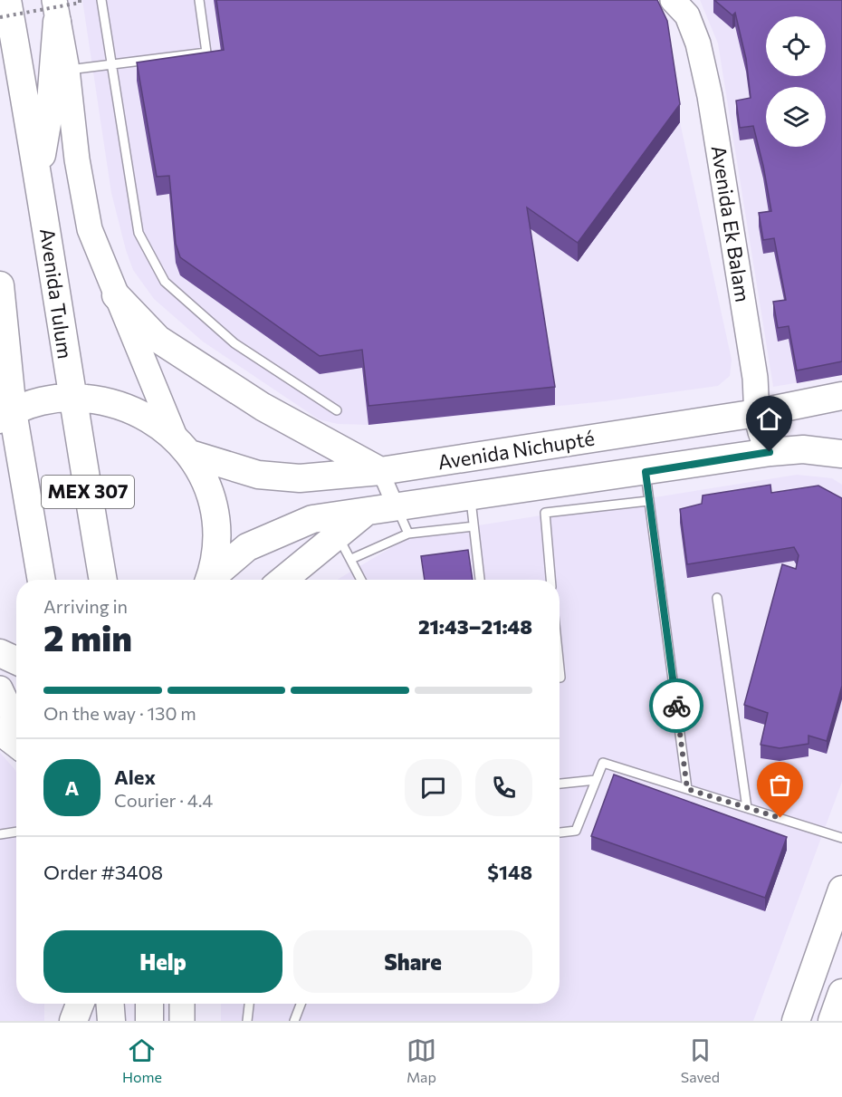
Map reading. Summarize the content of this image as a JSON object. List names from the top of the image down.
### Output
{
  "streets": {
    "main road": ["Avenida Tulum", "Avenida Nichupté", "MEX 307"],
    "street": ["Avenida Ek Balam"]
  },
  "crossings": [
    ["Avenida Ek Balam", "Avenida Nichupté"],
    ["Avenida Tulum", "Avenida Nichupté"]
  ],
  "page": {
    "heading": ["2 min", "Arriving in", "21:43–21:48"],
    "panel": [
      "Alex",
      "Courier · 4.4",
      "Order #3408",
      "$148"
    ],
    "bar": "On the way · 130 m",
    "round": "A",
    "buttons": ["Help", "Share"],
    "tabs": ["Home", "Map", "Saved"]
  }
}
